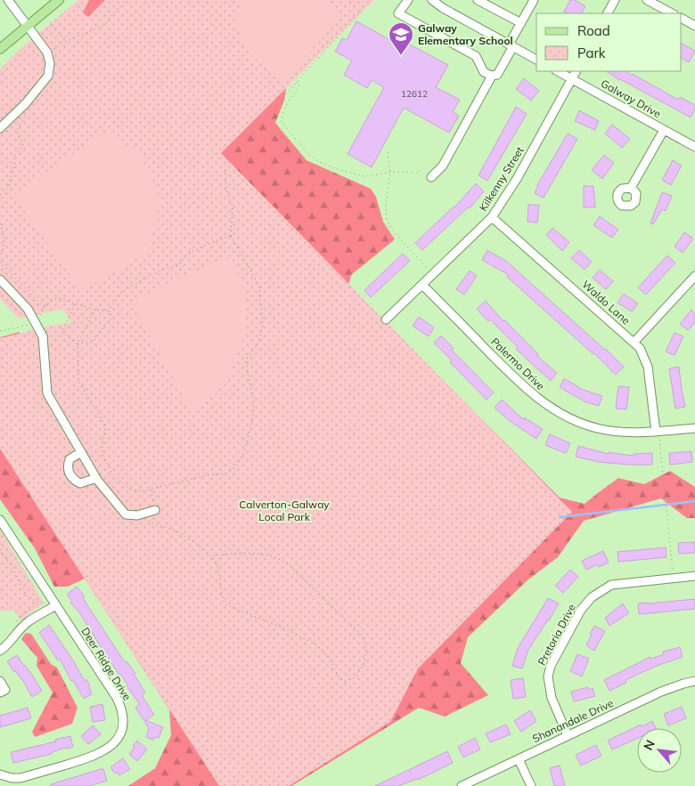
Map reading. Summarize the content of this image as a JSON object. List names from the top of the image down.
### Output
{
  "streets": {
    "street": [
      "Galway Drive",
      "Kilkenny Street",
      "Waldo Lane",
      "Palermo Drive",
      "Pretoria Drive",
      "Deer Ridge Drive",
      "Shanandale Drive"
    ]
  },
  "crossings": [
    ["Galway Drive", "Kilkenny Street"],
    ["Kilkenny Street", "Waldo Lane"],
    ["Kilkenny Street", "Palermo Drive"],
    ["Waldo Lane", "Palermo Drive"],
    ["Pretoria Drive", "Shanandale Drive"]
  ],
  "parks": ["Calverton-Galway Local Park"],
  "places": {
    "school or university": ["Galway Elementary School"]
  },
  "house_numbers": ["12612"],
  "legend": ["Road", "Park"],
  "north": "top left"
}
